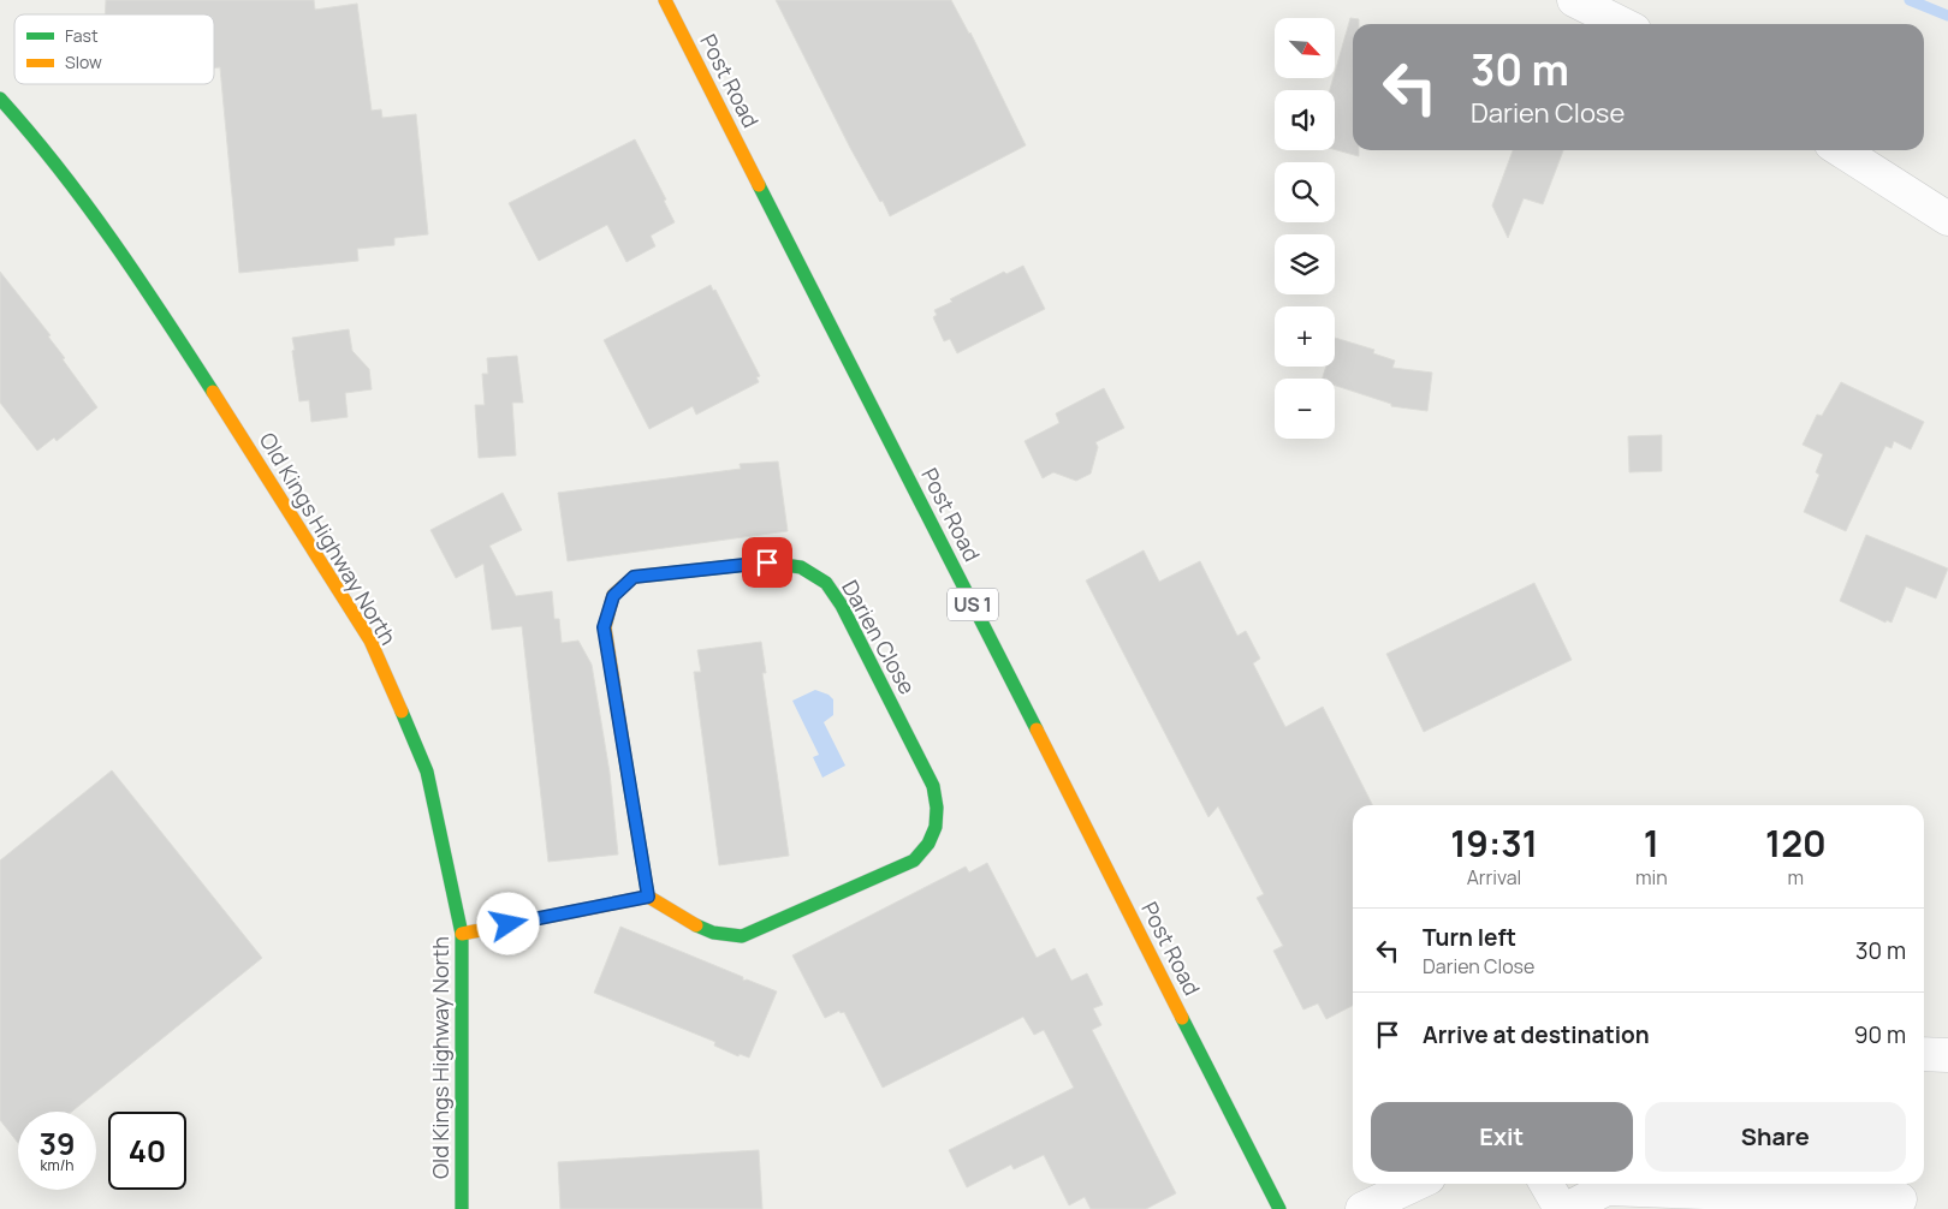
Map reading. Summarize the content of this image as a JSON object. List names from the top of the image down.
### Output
{
  "streets": {
    "street": [
      "Post Road",
      "Old Kings Highway North",
      "US 1",
      "Darien Close"
    ]
  },
  "legend": ["Fast", "Slow"],
  "north": "bottom right",
  "page": {
    "map_buttons": ["+", "−"],
    "turn": ["30 m", "Darien Close"],
    "eta": [
      "19:31",
      "Arrival",
      "1",
      "min",
      "120",
      "m"
    ],
    "list": [
      {
        "name": "Turn left",
        "note": "Darien Close",
        "value": "30 m"
      },
      {
        "name": "Arrive at destination",
        "value": "90 m"
      }
    ],
    "buttons": ["Exit", "Share"],
    "speed": "39 km/h",
    "limit": "40"
  }
}
